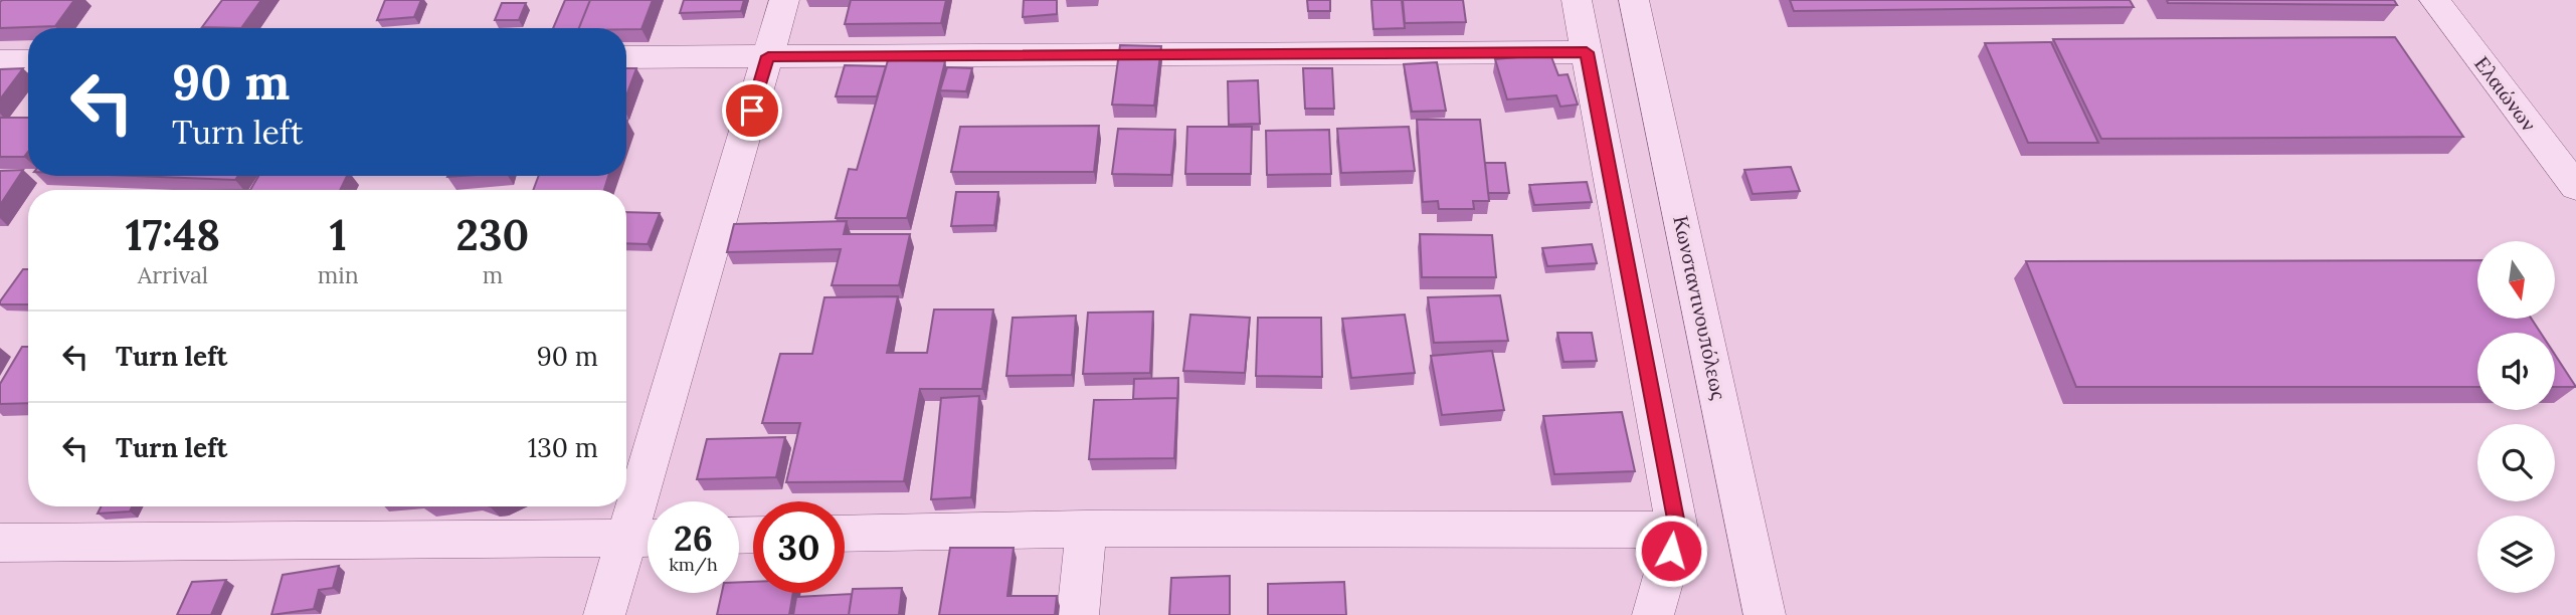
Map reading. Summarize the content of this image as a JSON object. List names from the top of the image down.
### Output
{
  "streets": {
    "street": ["Ελαιώνων", "Κωνσταντινουπόλεως"]
  },
  "north": "bottom",
  "page": {
    "turn": ["90 m", "Turn left"],
    "eta": [
      "17:48",
      "Arrival",
      "1",
      "min",
      "230",
      "m"
    ],
    "list": [
      {
        "name": "Turn left",
        "value": "90 m"
      },
      {
        "name": "Turn left",
        "value": "130 m"
      }
    ],
    "speed": "26 km/h",
    "limit": "30"
  }
}
